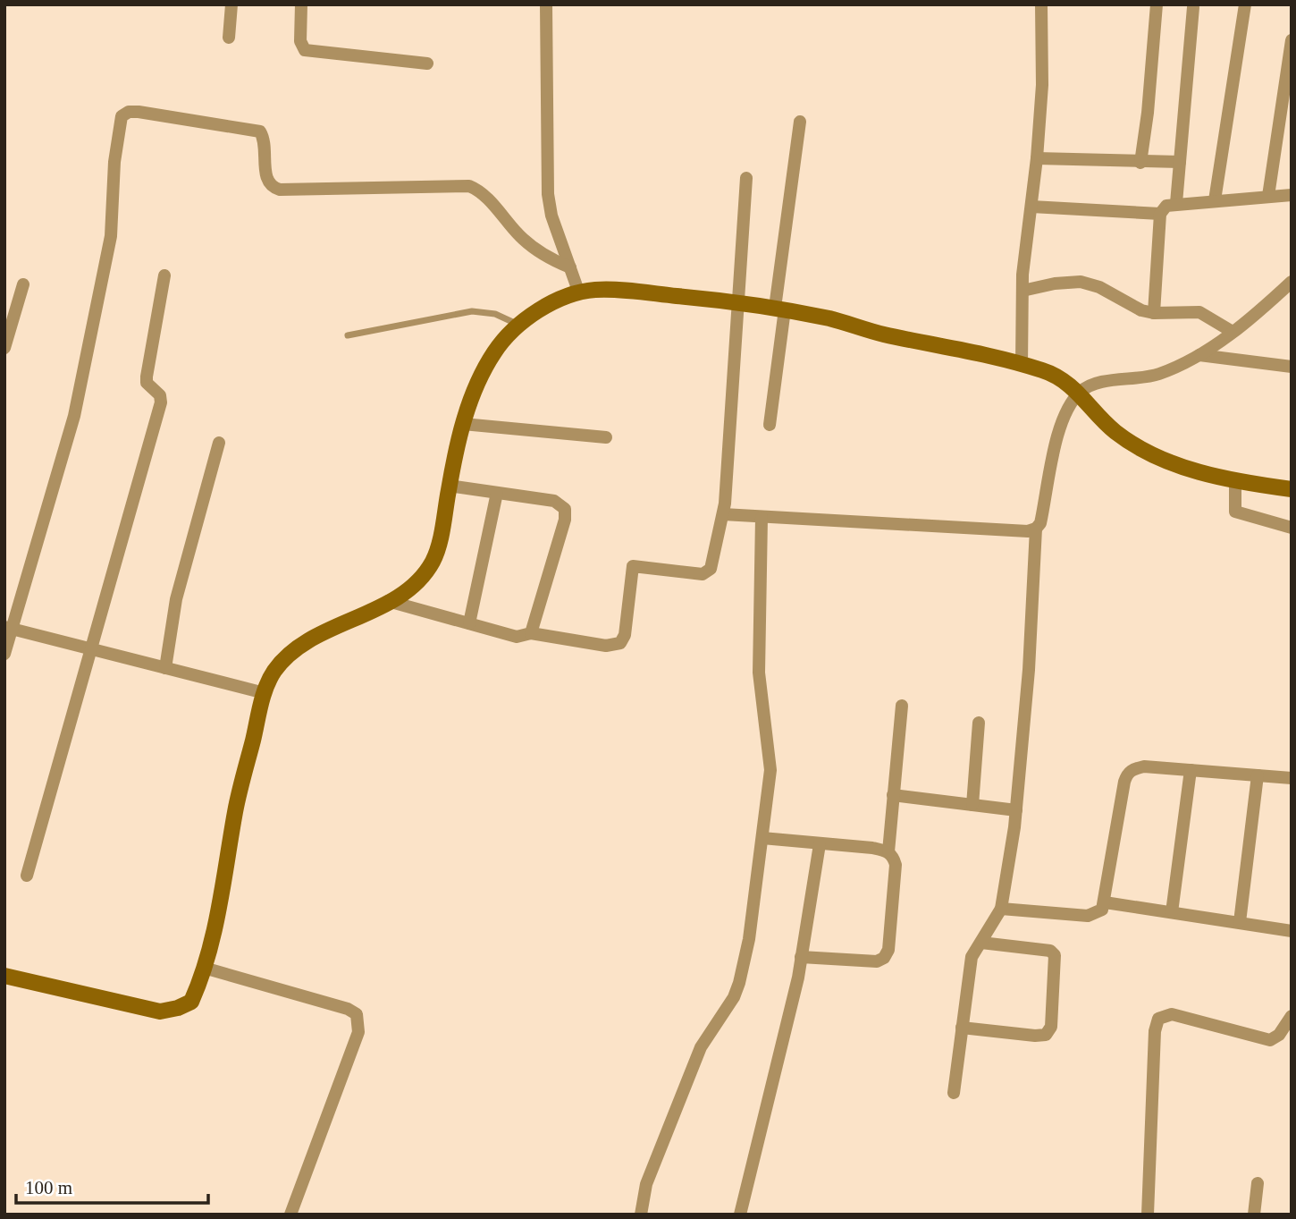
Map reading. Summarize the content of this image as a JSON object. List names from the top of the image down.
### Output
{
  "scale_bar": "100 m"
}
